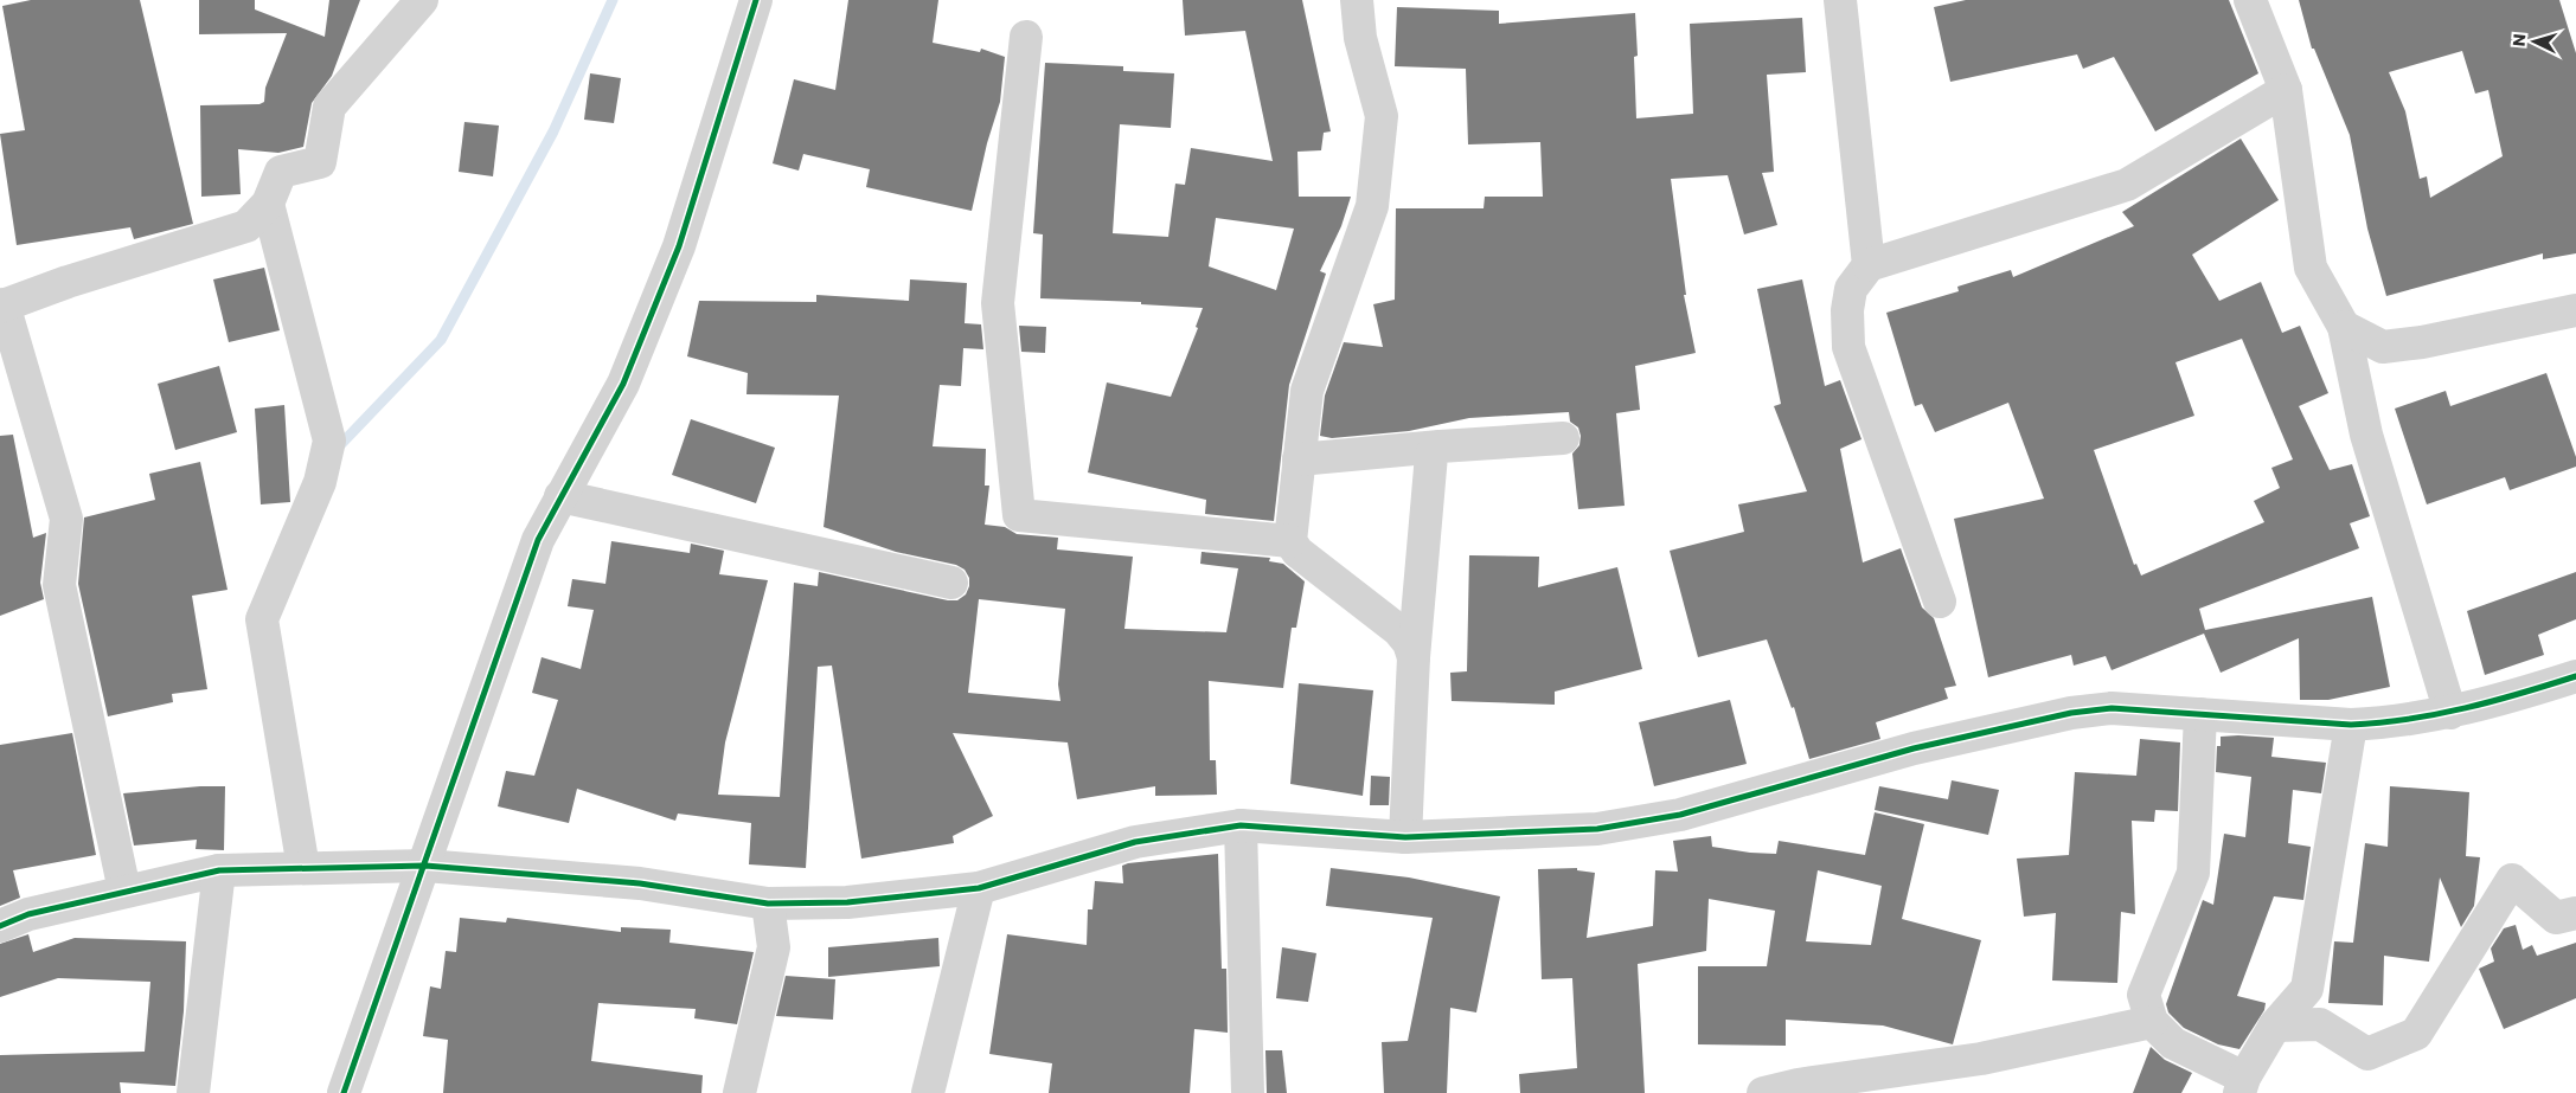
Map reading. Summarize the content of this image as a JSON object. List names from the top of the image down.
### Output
{
  "north": "left"
}
